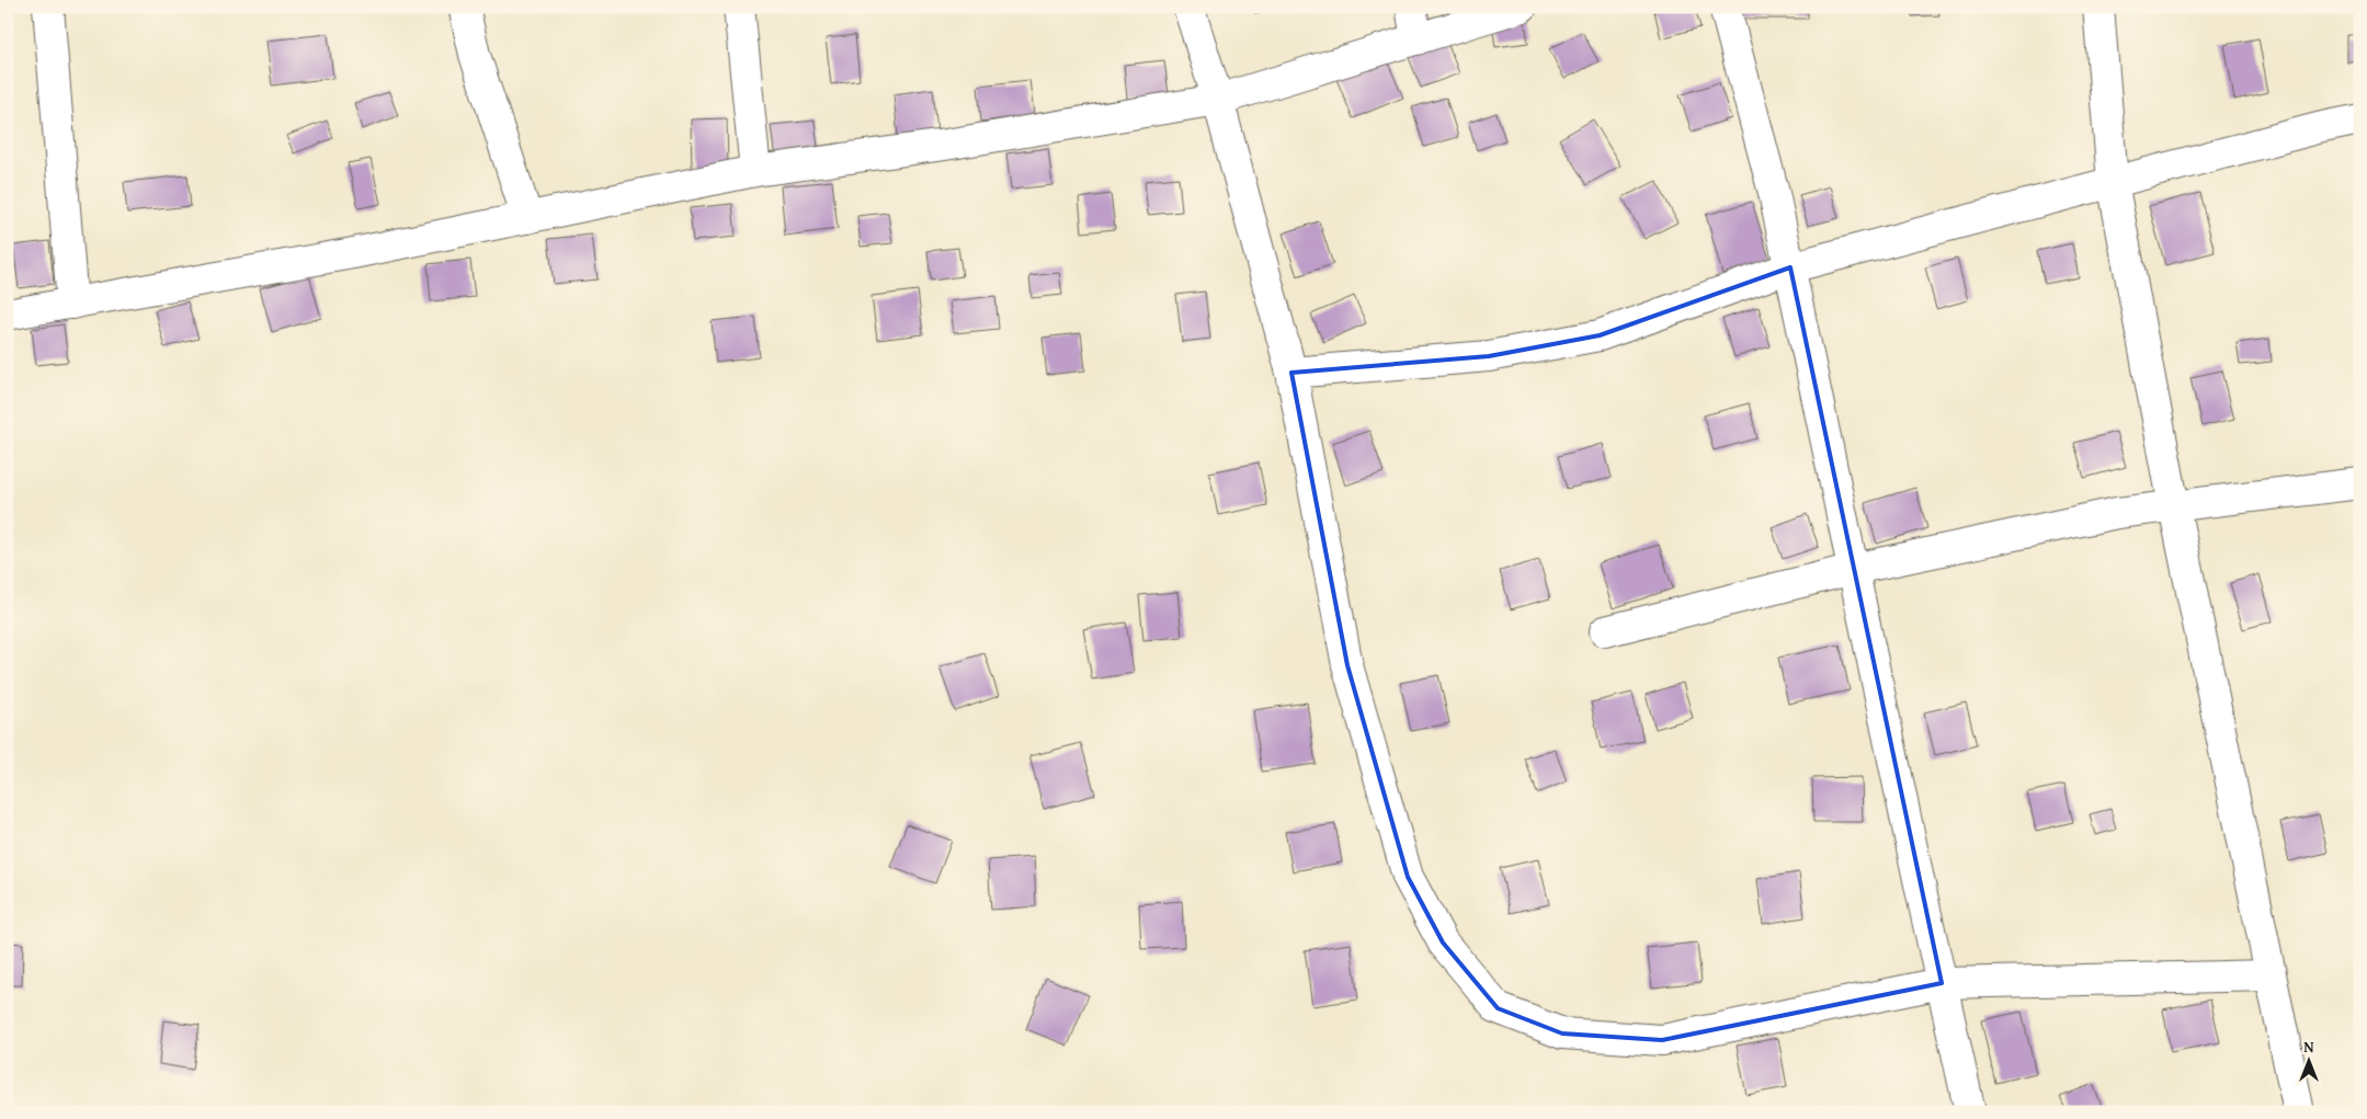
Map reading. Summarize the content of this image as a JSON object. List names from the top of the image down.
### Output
{
  "north": "top"
}
